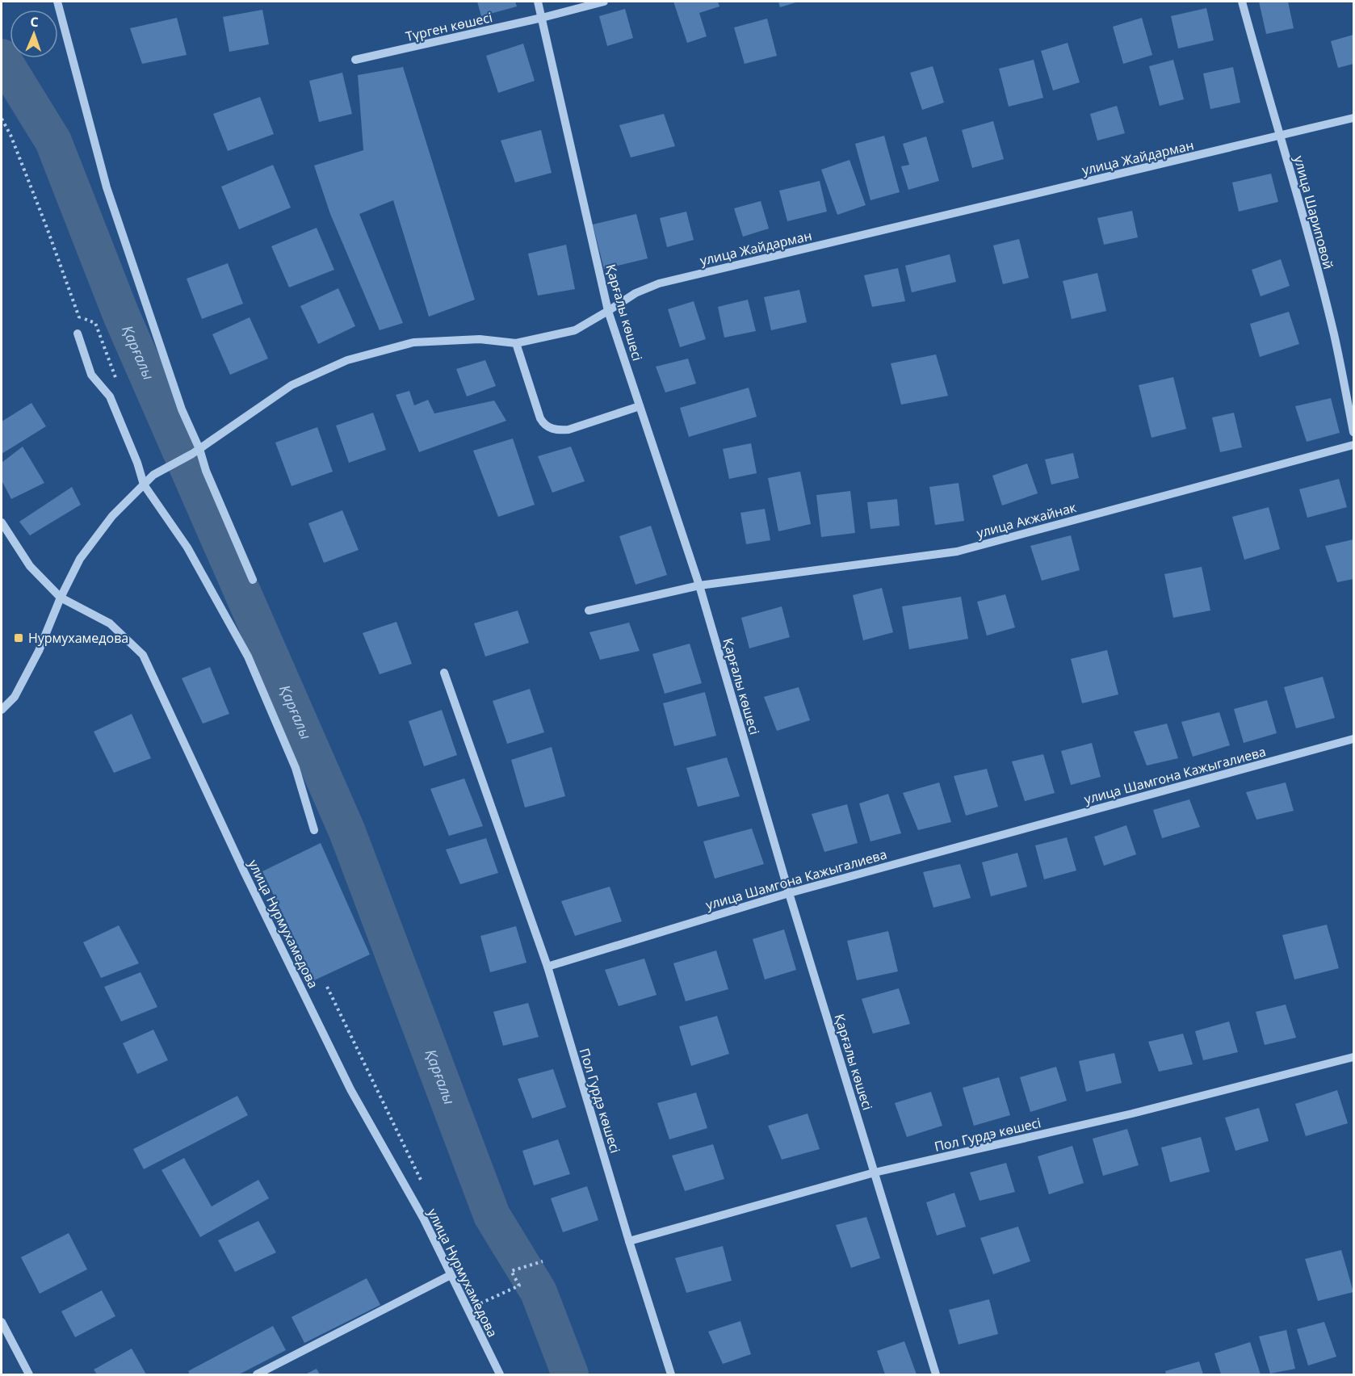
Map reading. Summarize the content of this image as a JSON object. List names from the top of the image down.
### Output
{
  "streets": {
    "street": [
      "Түрген көшесі",
      "улица Жайдарман",
      "улица Шариповой",
      "Қарғалы көшесі",
      "улица Акжайнак",
      "улица Шамгона Кажыгалиева",
      "улица Нурмухамедова",
      "Пол Гурдэ көшесі"
    ]
  },
  "crossings": [
    ["Түрген көшесі", "Қарғалы көшесі"],
    ["улица Жайдарман", "улица Шариповой"],
    ["улица Жайдарман", "Қарғалы көшесі"],
    ["Қарғалы көшесі", "улица Акжайнак"],
    ["Қарғалы көшесі", "улица Шамгона Кажыгалиева"],
    ["Қарғалы көшесі", "Пол Гурдэ көшесі"],
    ["улица Шамгона Кажыгалиева", "Пол Гурдэ көшесі"]
  ],
  "water": ["Қарғалы"],
  "places": {
    "transit": ["Нурмухамедова"]
  },
  "north": "top"
}
